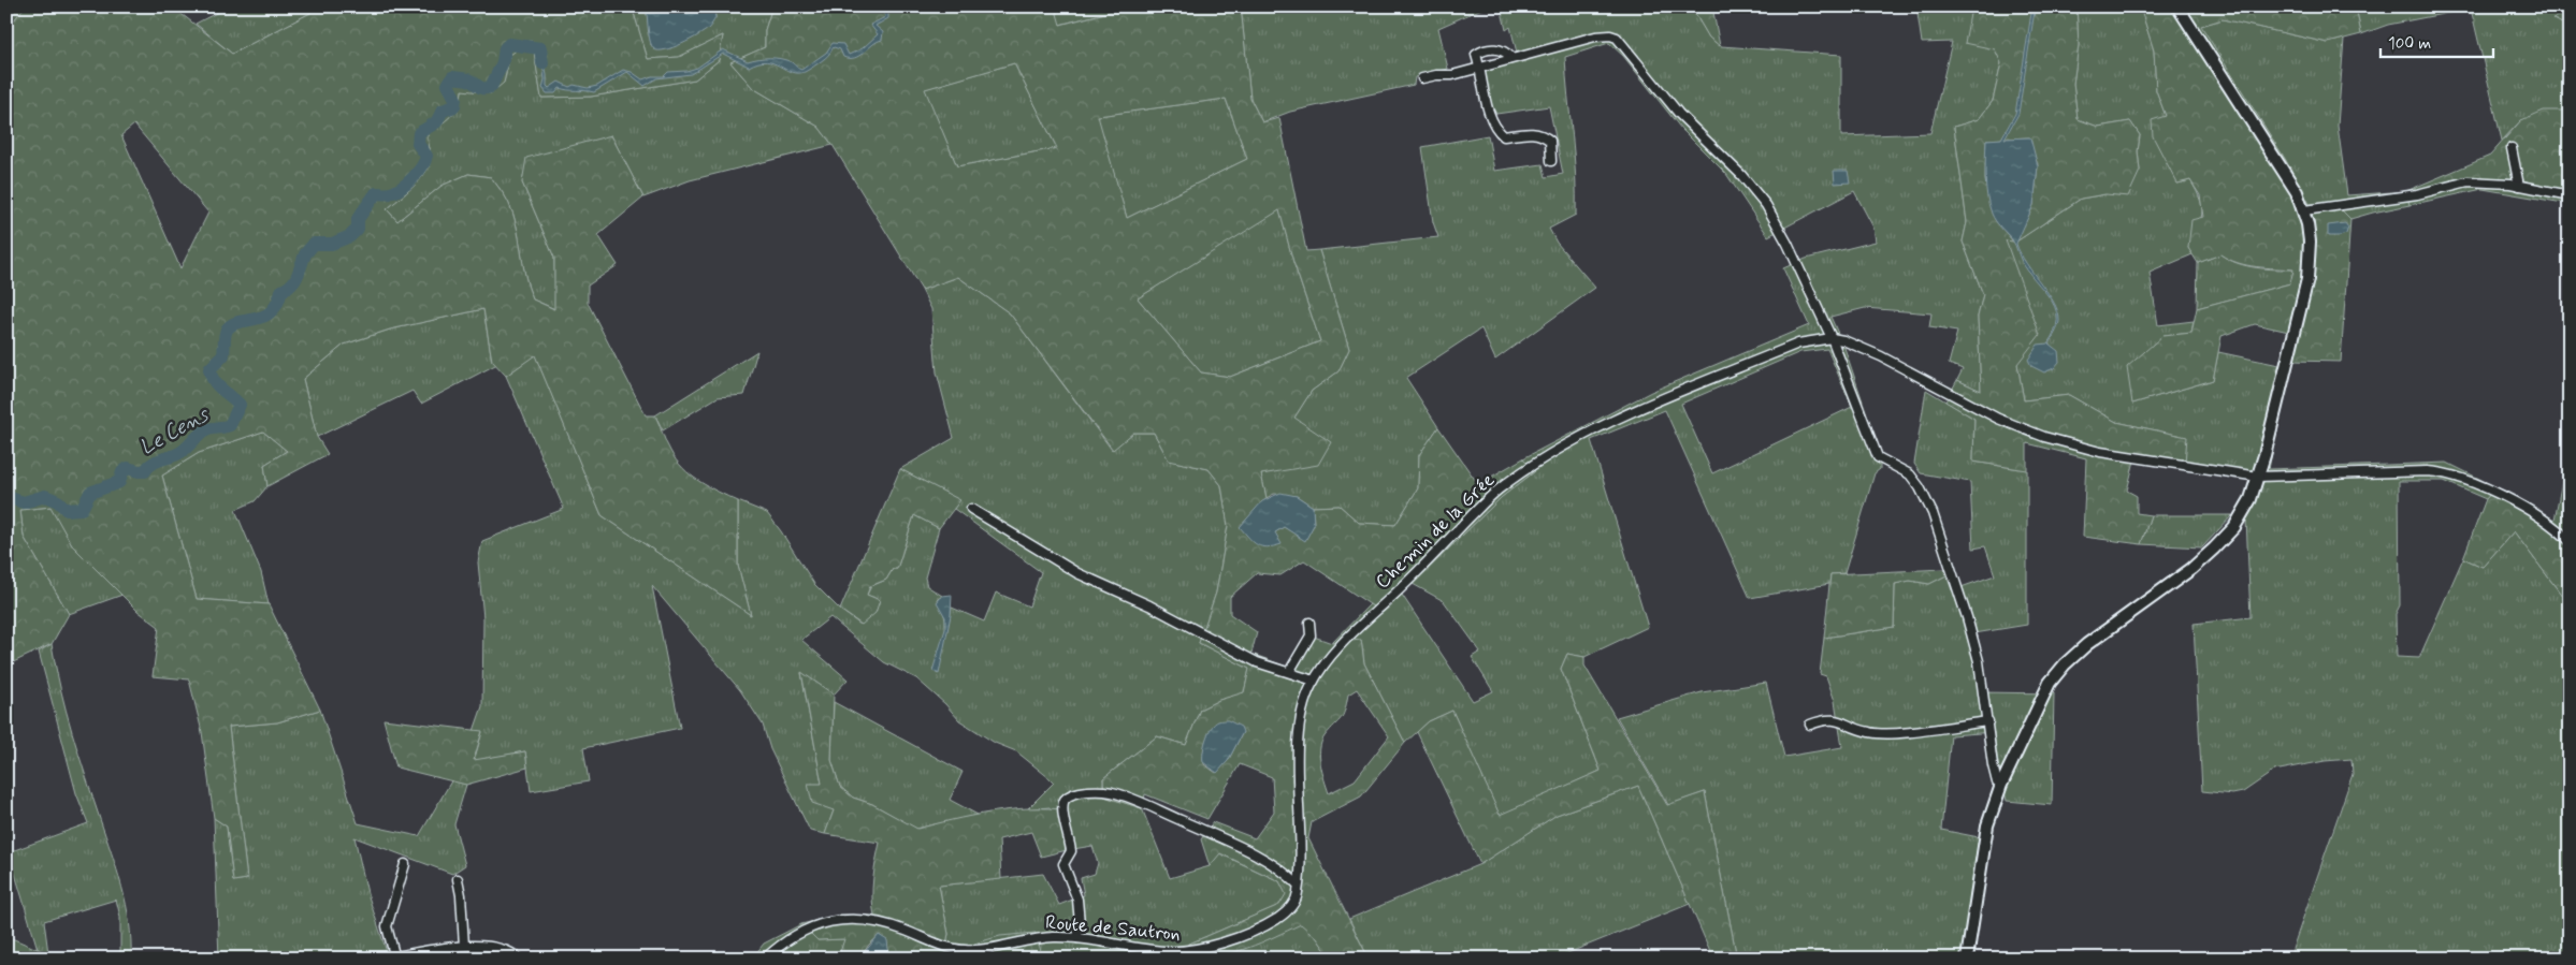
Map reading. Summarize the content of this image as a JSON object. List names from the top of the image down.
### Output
{
  "streets": {
    "street": ["Chemin de la Grée", "Route de Sautron"]
  },
  "crossings": [
    ["Chemin de la Grée", "Route de Sautron"]
  ],
  "water": ["Le Cens"],
  "scale_bar": "100 m"
}
